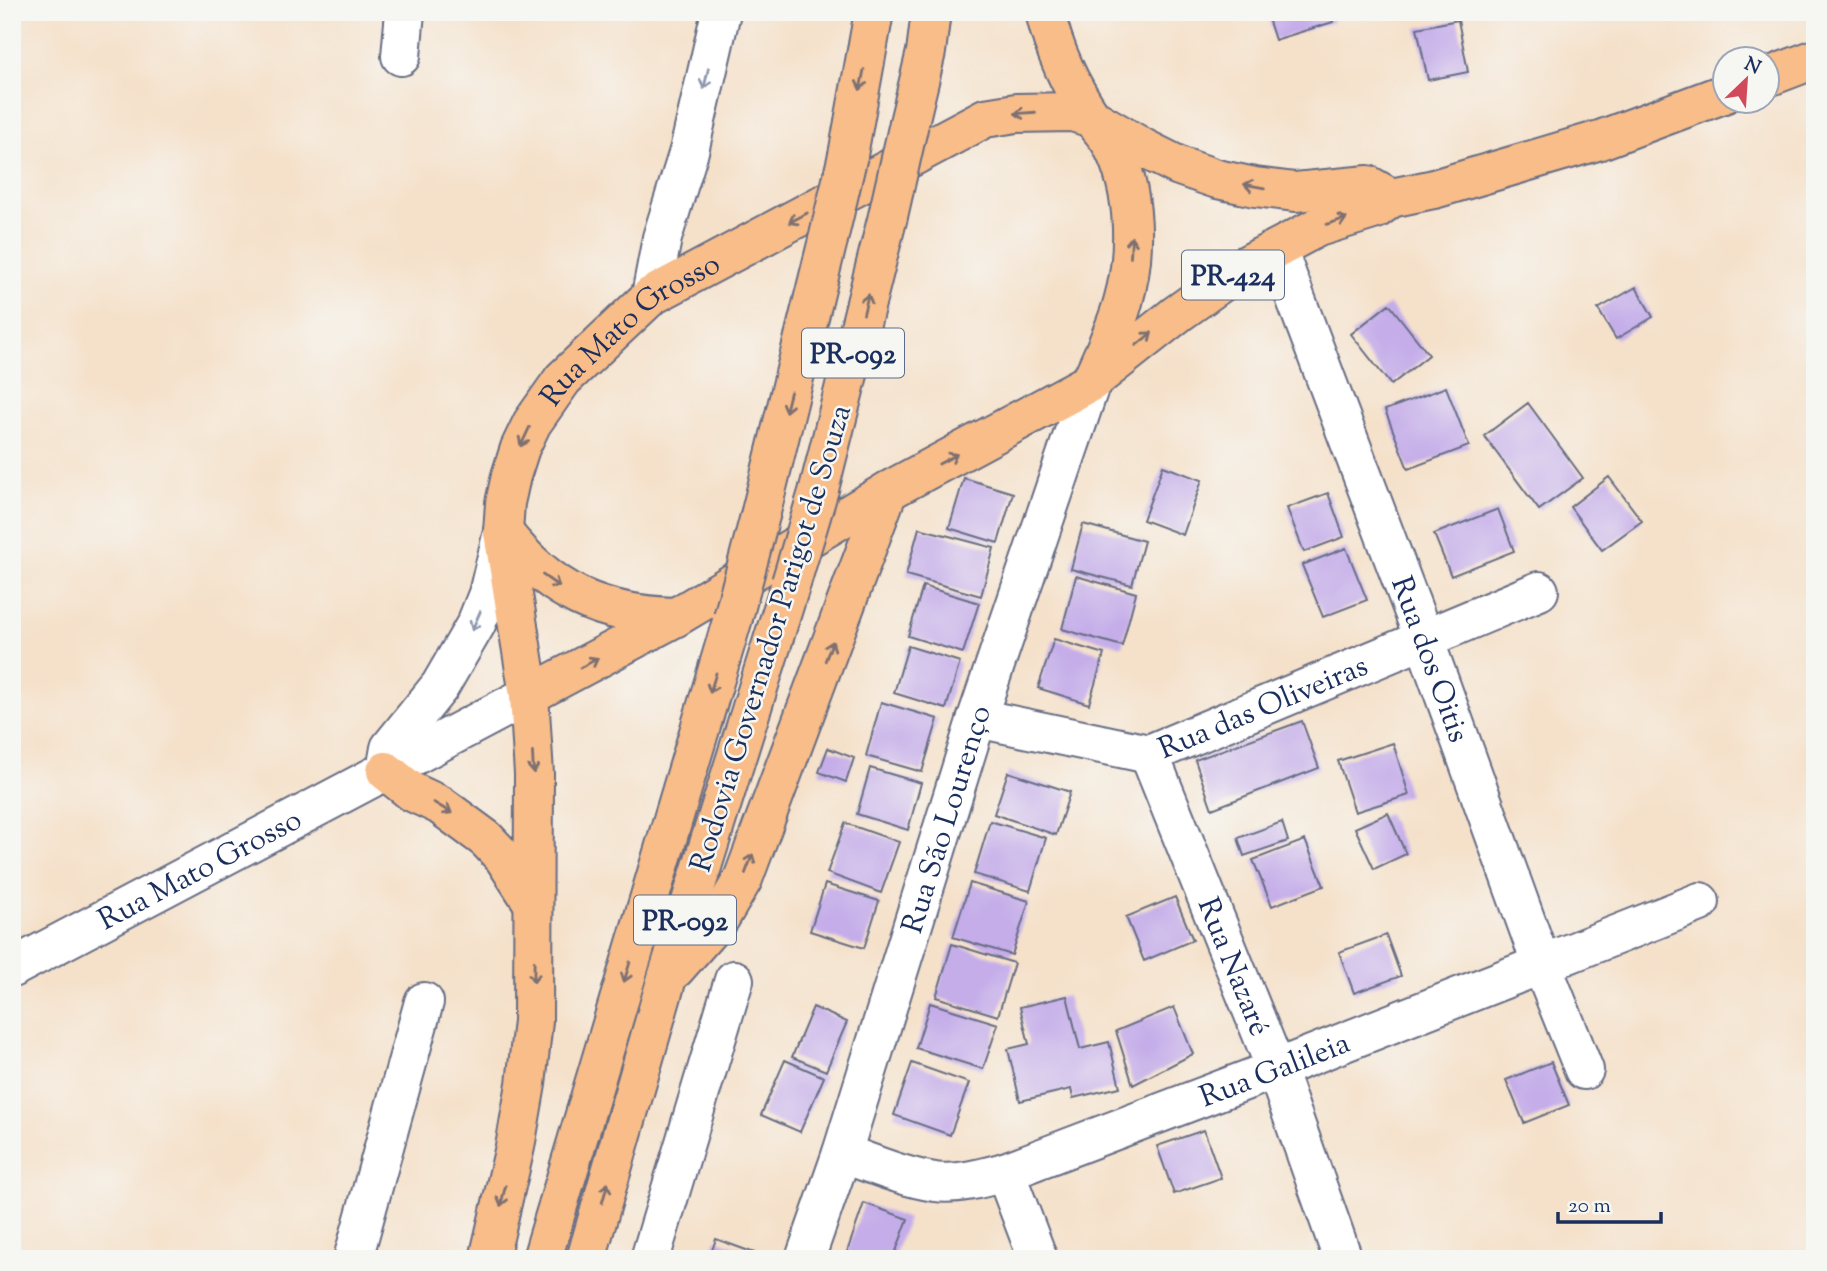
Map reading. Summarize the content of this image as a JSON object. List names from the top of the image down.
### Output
{
  "streets": {
    "main road": [
      "PR-424",
      "Rua Mato Grosso",
      "PR-092",
      "Rodovia Governador Parigot de Souza"
    ],
    "street": [
      "Rua dos Oitis",
      "Rua das Oliveiras",
      "Rua São Lourenço",
      "Rua Nazaré",
      "Rua Galileia"
    ]
  },
  "crossings": [
    ["PR-424", "Rua dos Oitis"],
    ["PR-424", "Rua São Lourenço"],
    ["Rua dos Oitis", "Rua das Oliveiras"],
    ["Rua dos Oitis", "Rua Galileia"],
    ["Rua das Oliveiras", "Rua São Lourenço"],
    ["Rua das Oliveiras", "Rua Nazaré"],
    ["Rua São Lourenço", "Rua Galileia"],
    ["Rua Nazaré", "Rua Galileia"]
  ],
  "scale_bar": "20 m",
  "north": "top right"
}
